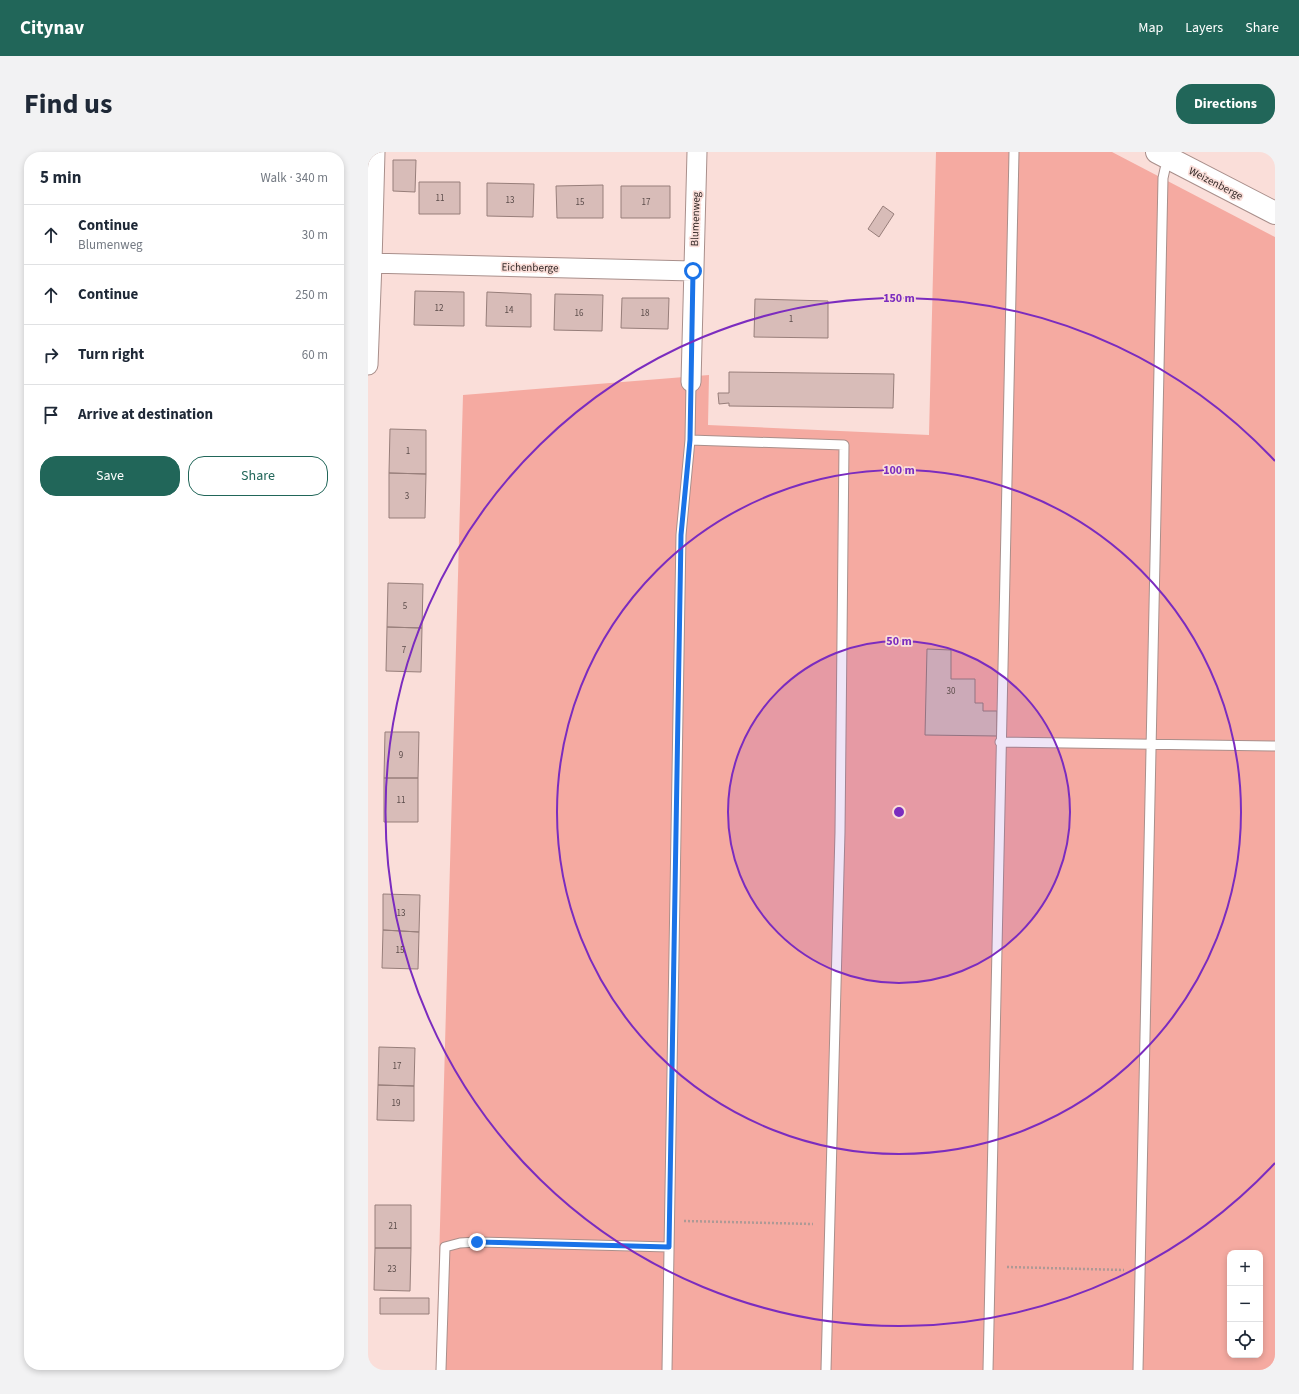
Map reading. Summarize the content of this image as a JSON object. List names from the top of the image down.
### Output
{
  "streets": {
    "street": ["Weizenberge", "Blumenweg", "Eichenberge"]
  },
  "crossings": [
    ["Blumenweg", "Eichenberge"]
  ],
  "house_numbers": [
    "11",
    "13",
    "15",
    "17",
    "12",
    "14",
    "16",
    "18",
    "1",
    "1",
    "3",
    "5",
    "7",
    "30",
    "9",
    "11",
    "13",
    "15",
    "17",
    "19",
    "21",
    "23"
  ],
  "page": {
    "header": "Citynav",
    "nav": ["Map", "Layers", "Share"],
    "title": "Find us",
    "buttons": [
      "Directions",
      ["Save", "Share"]
    ],
    "heading": ["5 min", "Walk · 340 m"],
    "list": [
      ["Continue", "Blumenweg", "30 m"],
      ["Continue", "250 m"],
      ["Turn right", "60 m"],
      "Arrive at destination"
    ],
    "map_buttons": ["+", "−"]
  },
  "rings": ["150 m", "100 m", "50 m"]
}
